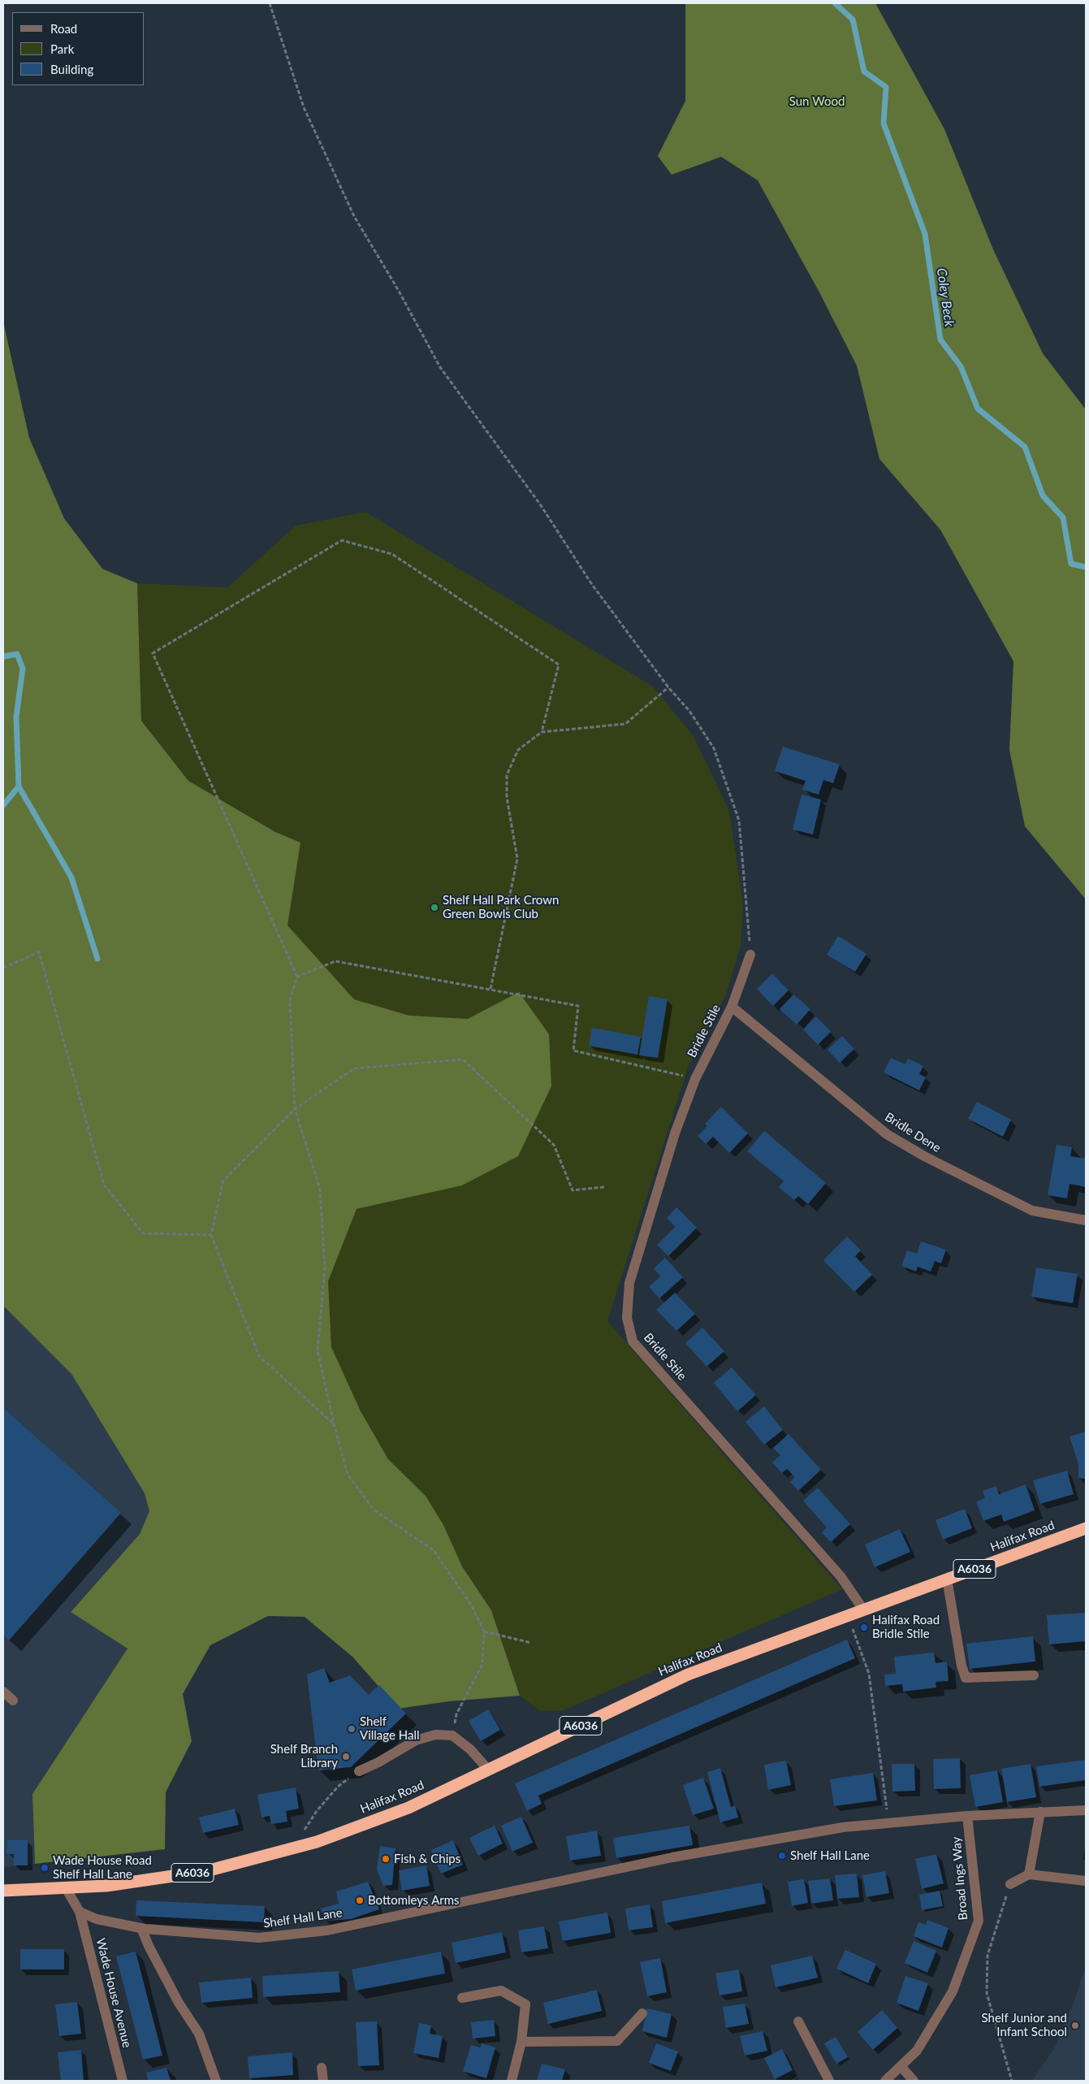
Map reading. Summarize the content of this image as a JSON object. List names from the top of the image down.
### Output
{
  "streets": {
    "highway": ["Halifax Road", "A6036"],
    "street": [
      "Bridle Stile",
      "Bridle Dene",
      "Broad Ings Way",
      "Shelf Hall Lane",
      "Wade House Avenue"
    ]
  },
  "crossings": [
    ["Bridle Stile", "Bridle Dene"],
    ["Bridle Stile", "Halifax Road"],
    ["Halifax Road", "A6036"],
    ["Broad Ings Way", "Shelf Hall Lane"],
    ["Shelf Hall Lane", "Wade House Avenue"]
  ],
  "water": ["Coley Beck"],
  "parks": ["Sun Wood"],
  "places": [
    "Shelf Hall Park Crown Green Bowls Club",
    "Halifax Road Bridle Stile",
    "Shelf Village Hall",
    "Shelf Branch Library",
    "Shelf Hall Lane",
    "Fish & Chips",
    "Wade House Road Shelf Hall Lane",
    "Bottomleys Arms",
    "Shelf Junior and Infant School"
  ],
  "legend": ["Road", "Park", "Building"]
}
